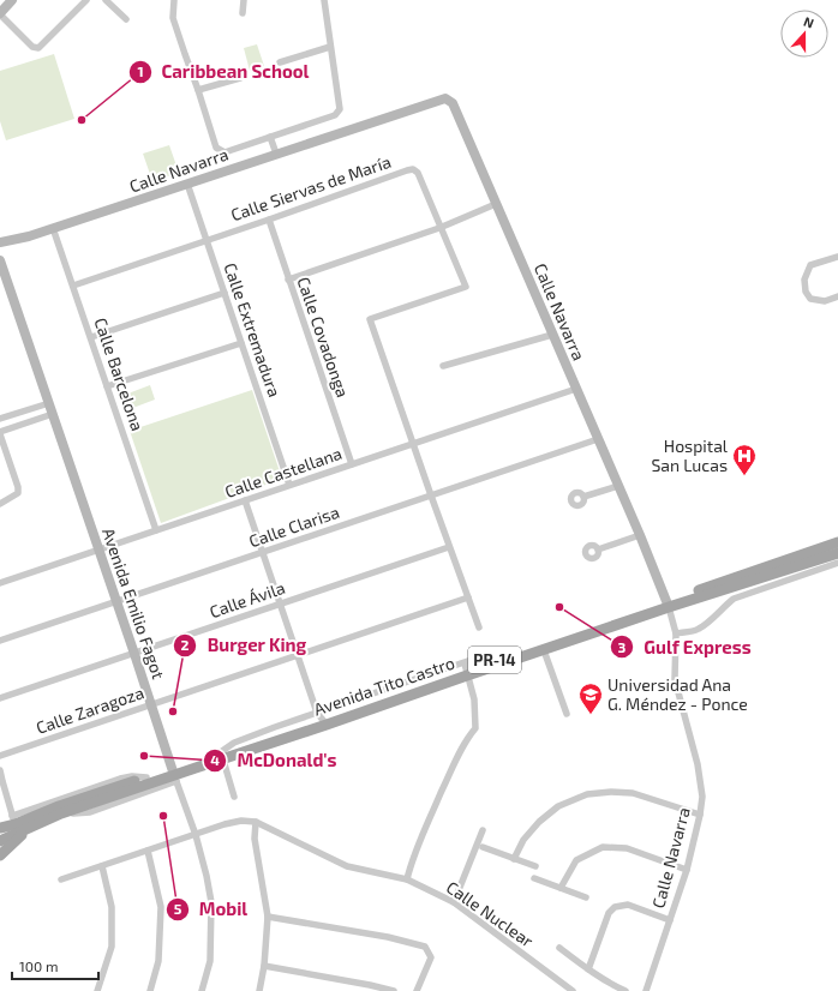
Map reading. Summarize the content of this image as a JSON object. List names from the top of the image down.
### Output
{
  "streets": {
    "main road": ["PR-14", "Avenida Tito Castro"],
    "street": [
      "Calle Navarra",
      "Calle Siervas de María",
      "Calle Extremadura",
      "Calle Covadonga",
      "Calle Barcelona",
      "Calle Castellana",
      "Calle Clarisa",
      "Calle Ávila",
      "Avenida Emilio Fagot",
      "Calle Zaragoza",
      "Calle Nuclear"
    ]
  },
  "crossings": [
    ["Calle Navarra", "Calle Extremadura"],
    ["Calle Navarra", "Calle Barcelona"],
    ["Calle Navarra", "Calle Castellana"],
    ["Calle Navarra", "Calle Clarisa"],
    ["Calle Navarra", "Avenida Tito Castro"],
    ["Calle Siervas de María", "Calle Extremadura"],
    ["Calle Siervas de María", "Calle Covadonga"],
    ["Calle Siervas de María", "Calle Barcelona"],
    ["Calle Siervas de María", "Calle Castellana"],
    ["Calle Siervas de María", "Calle Clarisa"],
    ["Calle Siervas de María", "Calle Ávila"],
    ["Calle Siervas de María", "Calle Zaragoza"],
    ["Calle Extremadura", "Calle Castellana"],
    ["Calle Covadonga", "Calle Castellana"],
    ["Calle Barcelona", "Calle Castellana"],
    ["Calle Castellana", "Avenida Emilio Fagot"],
    ["Calle Clarisa", "Avenida Emilio Fagot"],
    ["Calle Ávila", "Avenida Emilio Fagot"],
    ["Avenida Emilio Fagot", "Avenida Tito Castro"],
    ["Avenida Emilio Fagot", "Calle Zaragoza"],
    ["Avenida Emilio Fagot", "Calle Nuclear"]
  ],
  "places": {
    "other": [
      "Caribbean School",
      "Gulf Express",
      "Burger King",
      "McDonald's",
      "Mobil"
    ],
    "hospital": ["Hospital San Lucas"],
    "school or university": ["Universidad Ana G. Méndez - Ponce"]
  },
  "scale_bar": "100 m",
  "north": "top"
}
